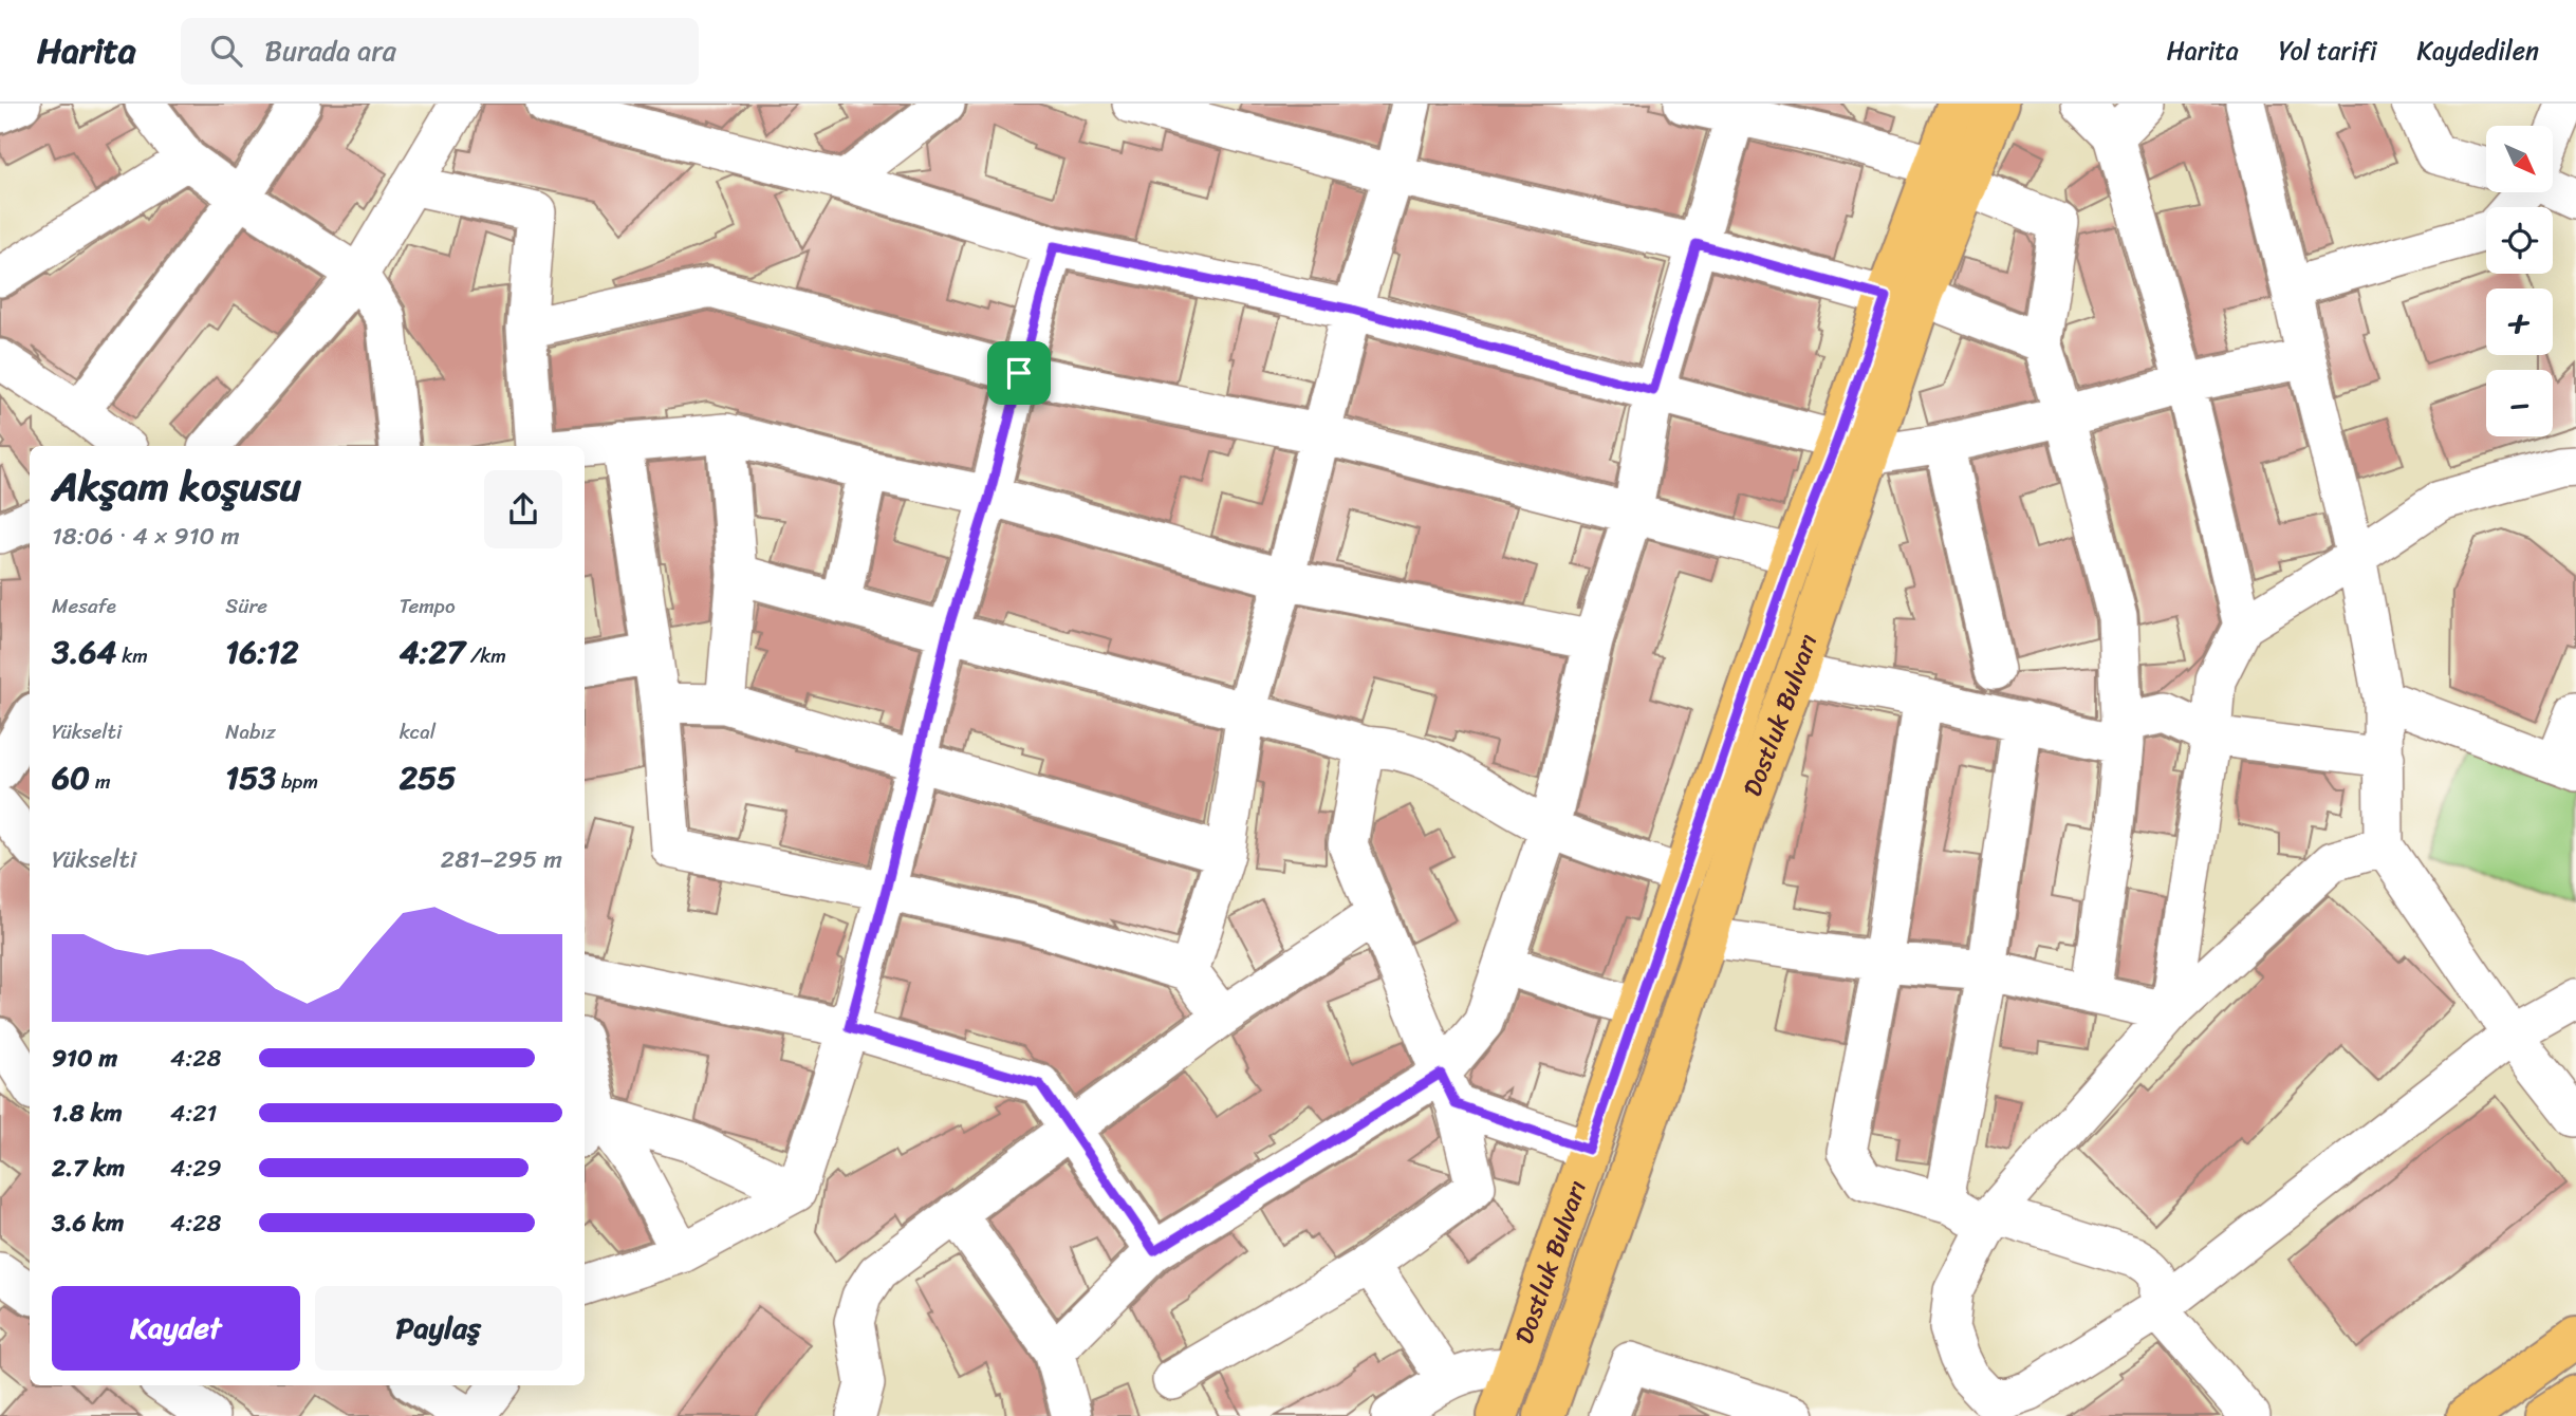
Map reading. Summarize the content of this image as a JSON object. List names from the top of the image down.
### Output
{
  "streets": {
    "main road": ["Dostluk Bulvarı"]
  },
  "north": "bottom right",
  "page": {
    "header": "Harita",
    "search": "Burada ara",
    "nav": ["Harita", "Yol tarifi", "Kaydedilen"],
    "map_buttons": ["+", "−"],
    "heading": ["Akşam koşusu", "18:06 · 4 × 910 m"],
    "stats": [
      ["Mesafe", "3.64 km"],
      ["Süre", "16:12"],
      ["Tempo", "4:27 /km"],
      ["Yükselti", "60 m"],
      ["Nabız", "153 bpm"],
      ["kcal", "255"]
    ],
    "chart": ["Yükselti", "281–295 m"],
    "list": [
      {
        "name": "910 m",
        "note": "4:28"
      },
      {
        "name": "1.8 km",
        "note": "4:21"
      },
      {
        "name": "2.7 km",
        "note": "4:29"
      },
      {
        "name": "3.6 km",
        "note": "4:28"
      }
    ],
    "buttons": ["Kaydet", "Paylaş"]
  }
}
